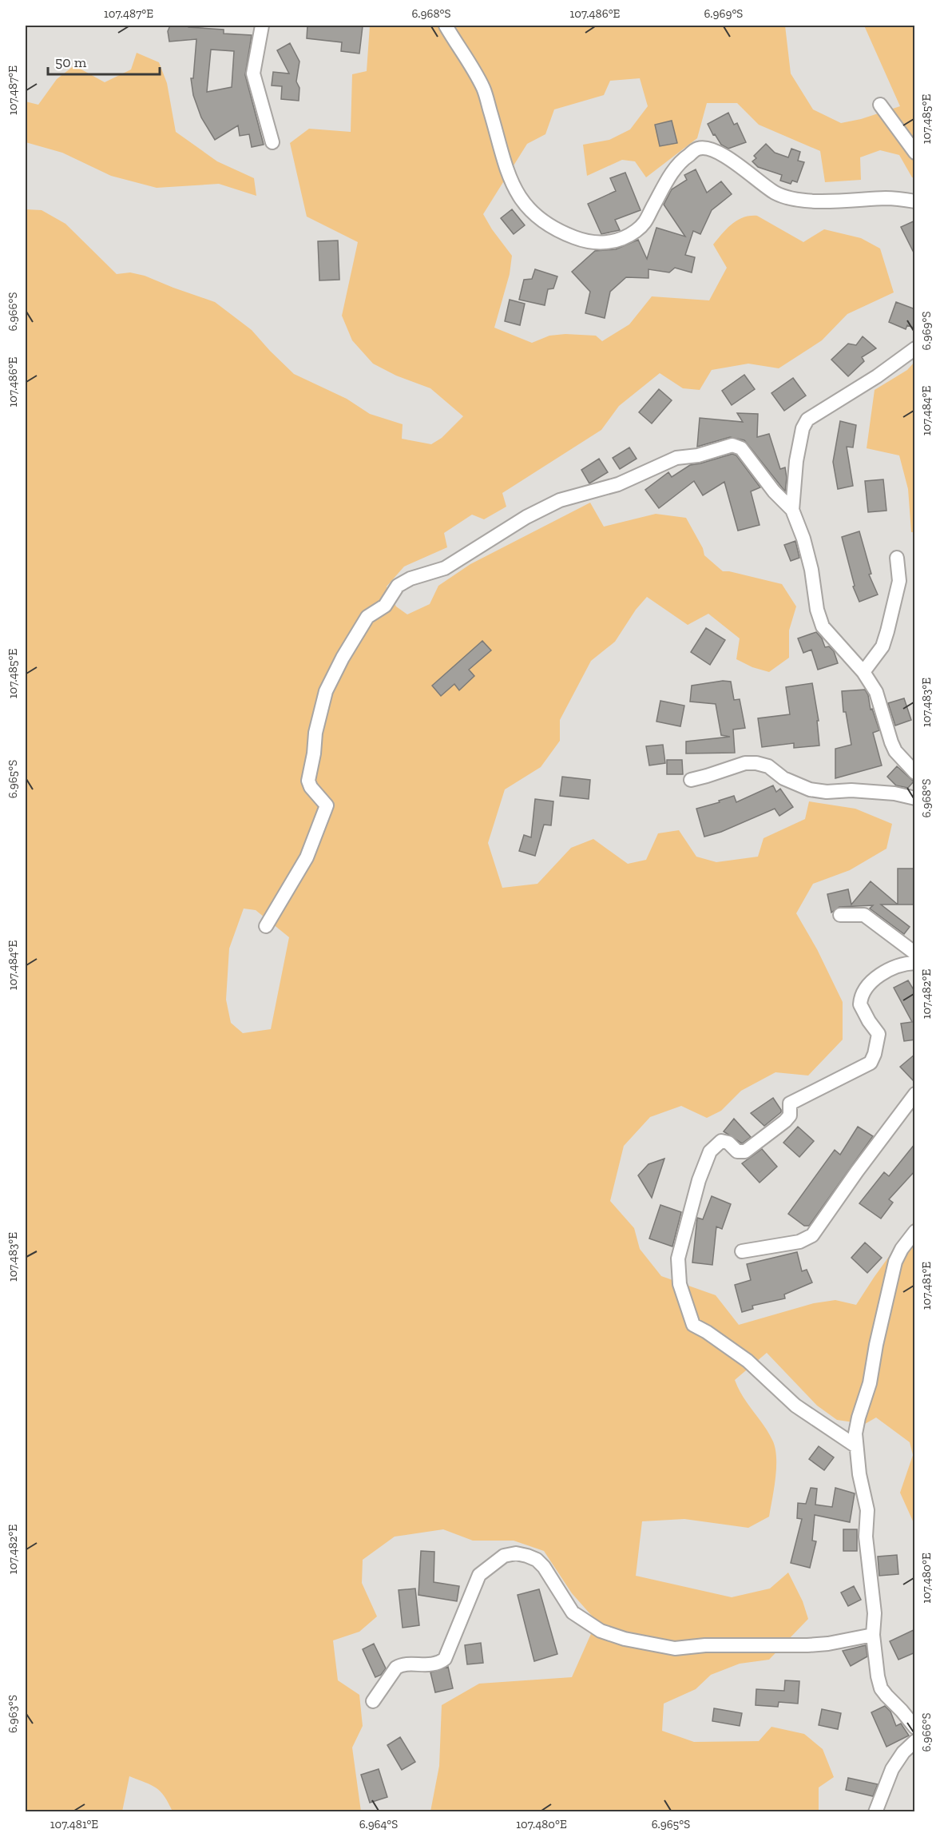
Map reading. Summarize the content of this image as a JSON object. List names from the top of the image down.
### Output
{
  "scale_bar": "50 m",
  "coordinates": [
    "107.487°E",
    "6.968°S",
    "107.486°E",
    "6.969°S",
    "107.485°E",
    "6.966°S",
    "107.484°E",
    "107.483°E",
    "6.965°S",
    "107.482°E",
    "107.481°E",
    "107.480°E",
    "6.963°S",
    "6.964°S"
  ]
}
